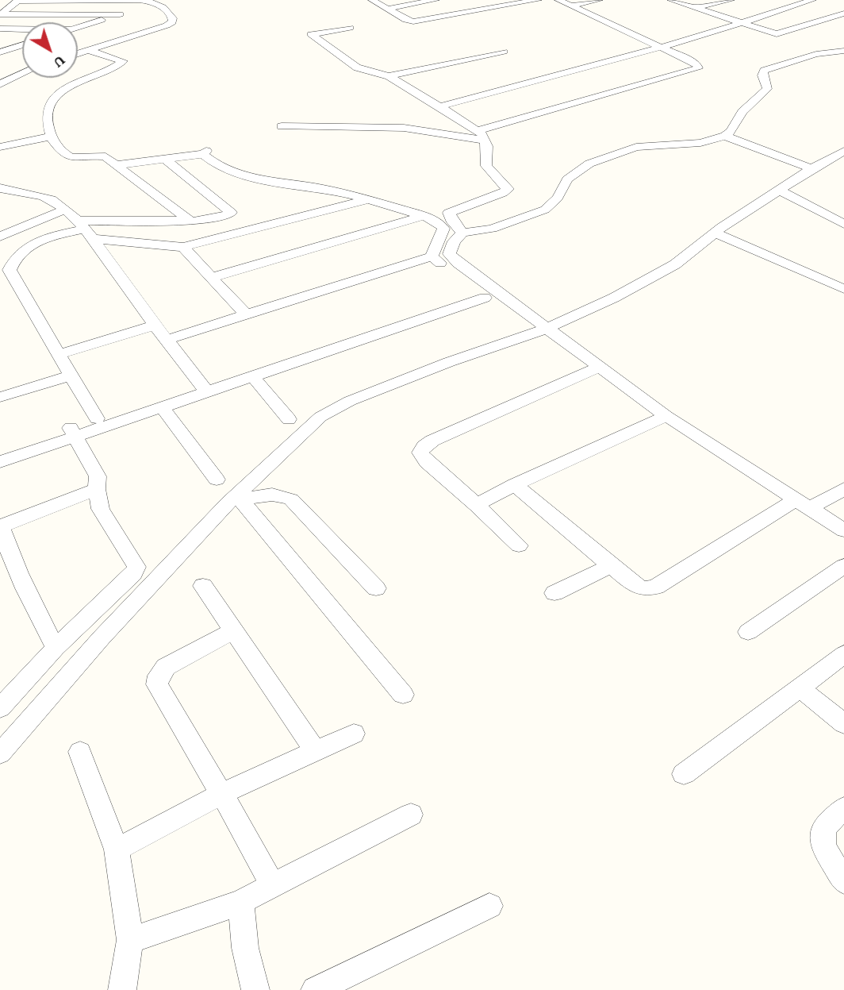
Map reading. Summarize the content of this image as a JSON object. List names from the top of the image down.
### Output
{
  "north": "bottom right"
}
